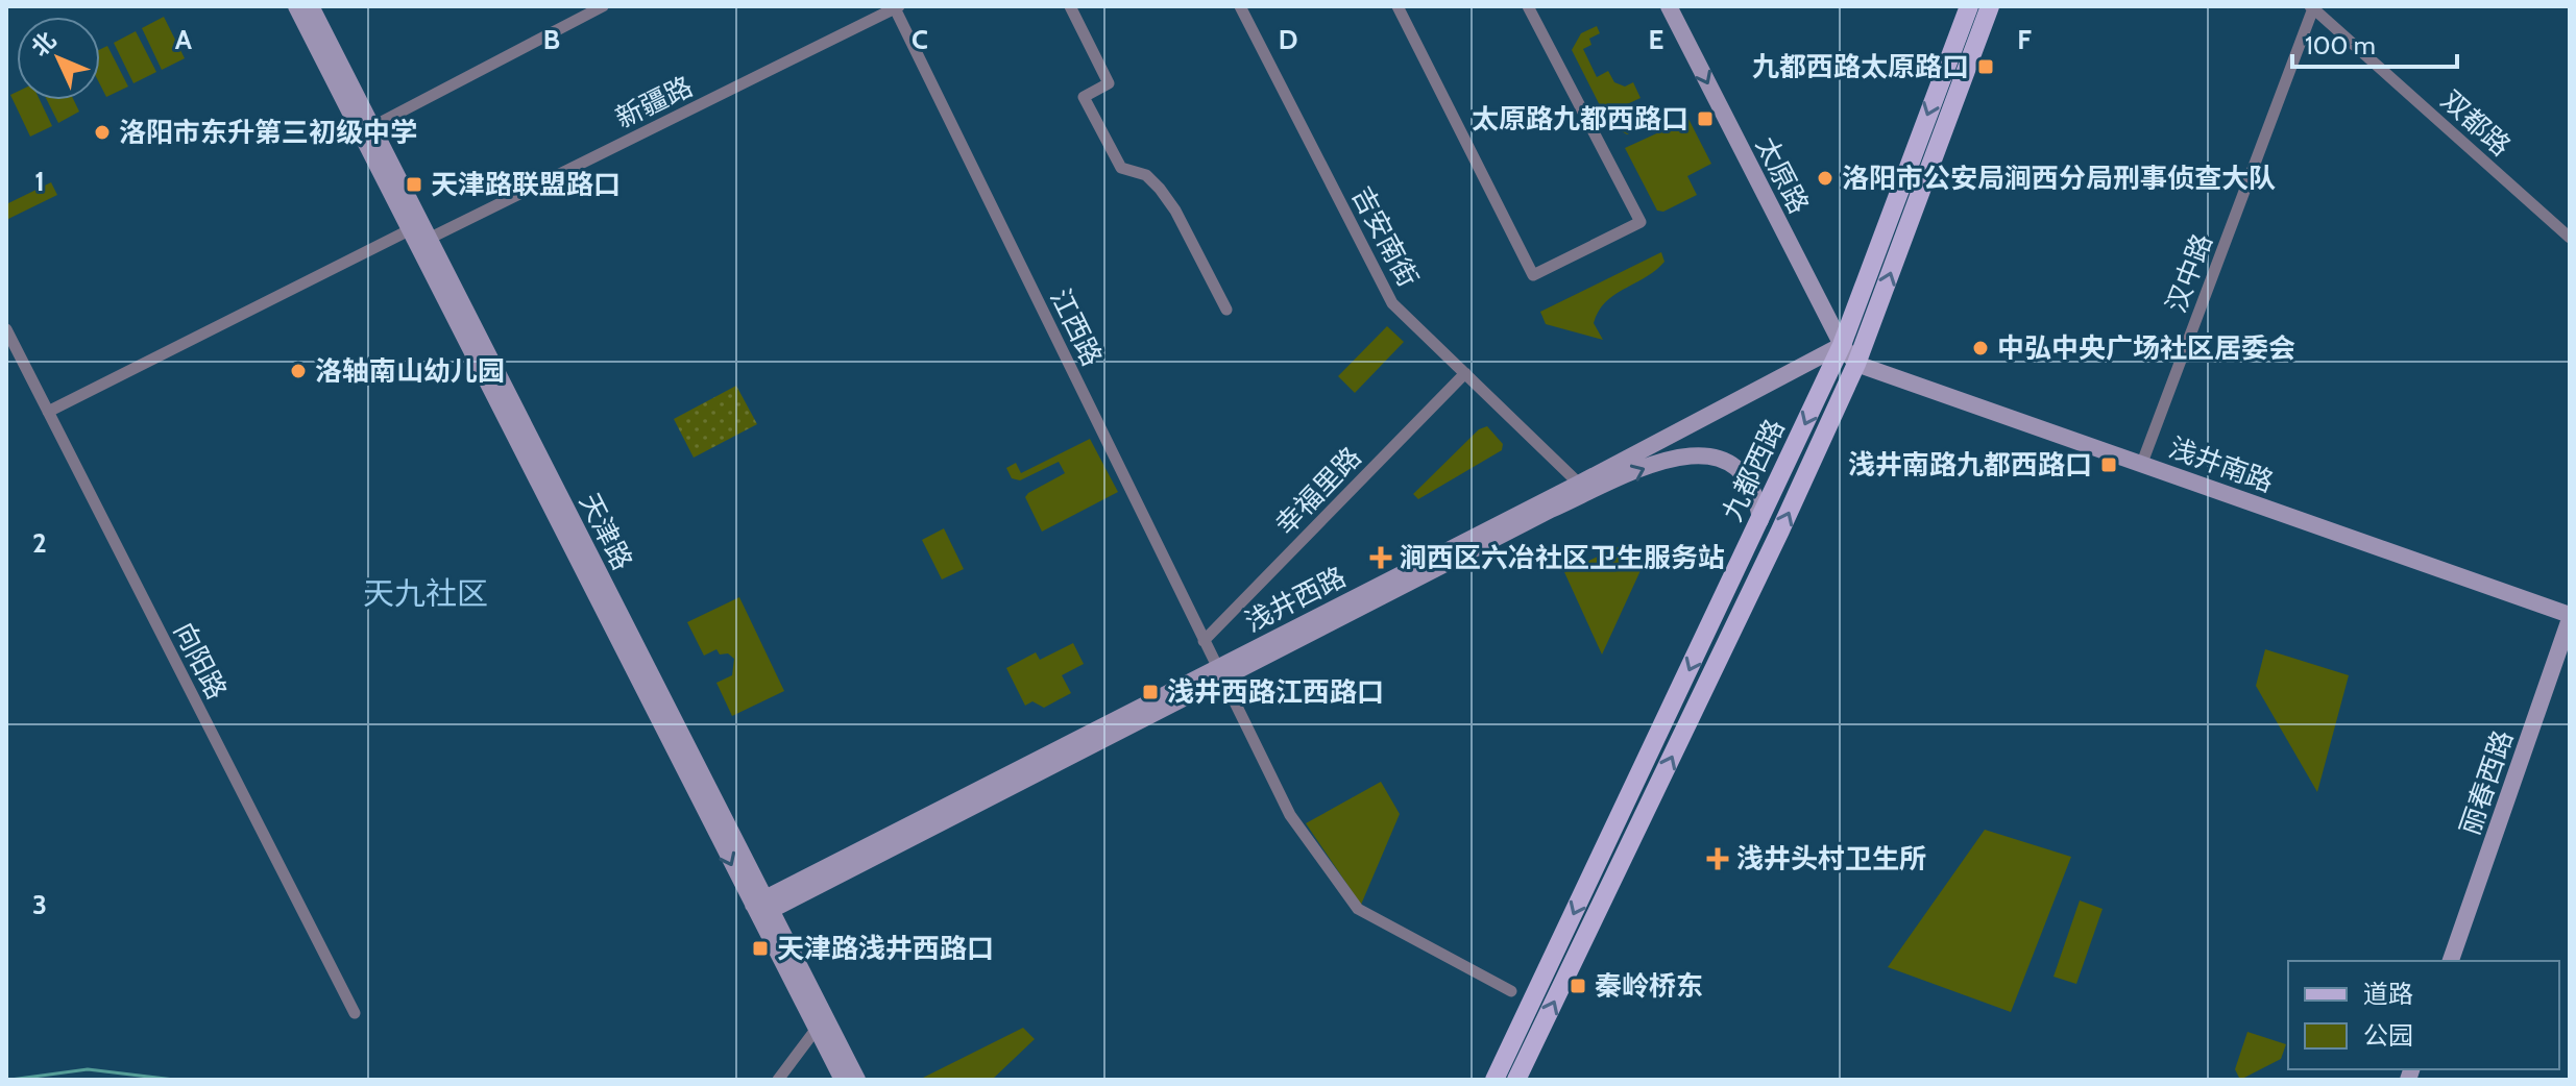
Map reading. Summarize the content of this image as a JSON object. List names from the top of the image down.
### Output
{
  "streets": {
    "main road": [
      "太原路",
      "浅井南路",
      "九都西路",
      "天津路",
      "浅井西路",
      "丽春西路"
    ],
    "street": [
      "新疆路",
      "双都路",
      "吉安南街",
      "汉中路",
      "江西路",
      "幸福里路",
      "向阳路"
    ]
  },
  "crossings": [
    ["新疆路", "江西路"],
    ["新疆路", "天津路"],
    ["新疆路", "向阳路"],
    ["双都路", "汉中路"],
    ["太原路", "浅井南路"],
    ["太原路", "九都西路"],
    ["太原路", "浅井西路"],
    ["吉安南街", "幸福里路"],
    ["吉安南街", "浅井西路"],
    ["汉中路", "浅井南路"],
    ["江西路", "幸福里路"],
    ["江西路", "浅井西路"],
    ["浅井南路", "九都西路"],
    ["浅井南路", "丽春西路"],
    ["九都西路", "浅井西路"],
    ["天津路", "浅井西路"]
  ],
  "one_way": ["太原路"],
  "districts": ["天九社区"],
  "places": {
    "transit": [
      "九都西路太原路口",
      "太原路九都西路口",
      "天津路联盟路口",
      "浅井南路九都西路口",
      "浅井西路江西路口",
      "天津路浅井西路口",
      "秦岭桥东"
    ],
    "other": [
      "洛阳市东升第三初级中学",
      "洛阳市公安局涧西分局刑事侦查大队",
      "中弘中央广场社区居委会",
      "洛轴南山幼儿园"
    ],
    "health": ["涧西区六冶社区卫生服务站", "浅井头村卫生所"]
  },
  "legend": ["道路", "公园"],
  "scale_bar": "100 m",
  "north": "top left",
  "grid": {
    "columns": [
      "A",
      "B",
      "C",
      "D",
      "E",
      "F"
    ],
    "rows": ["1", "2", "3"]
  }
}
